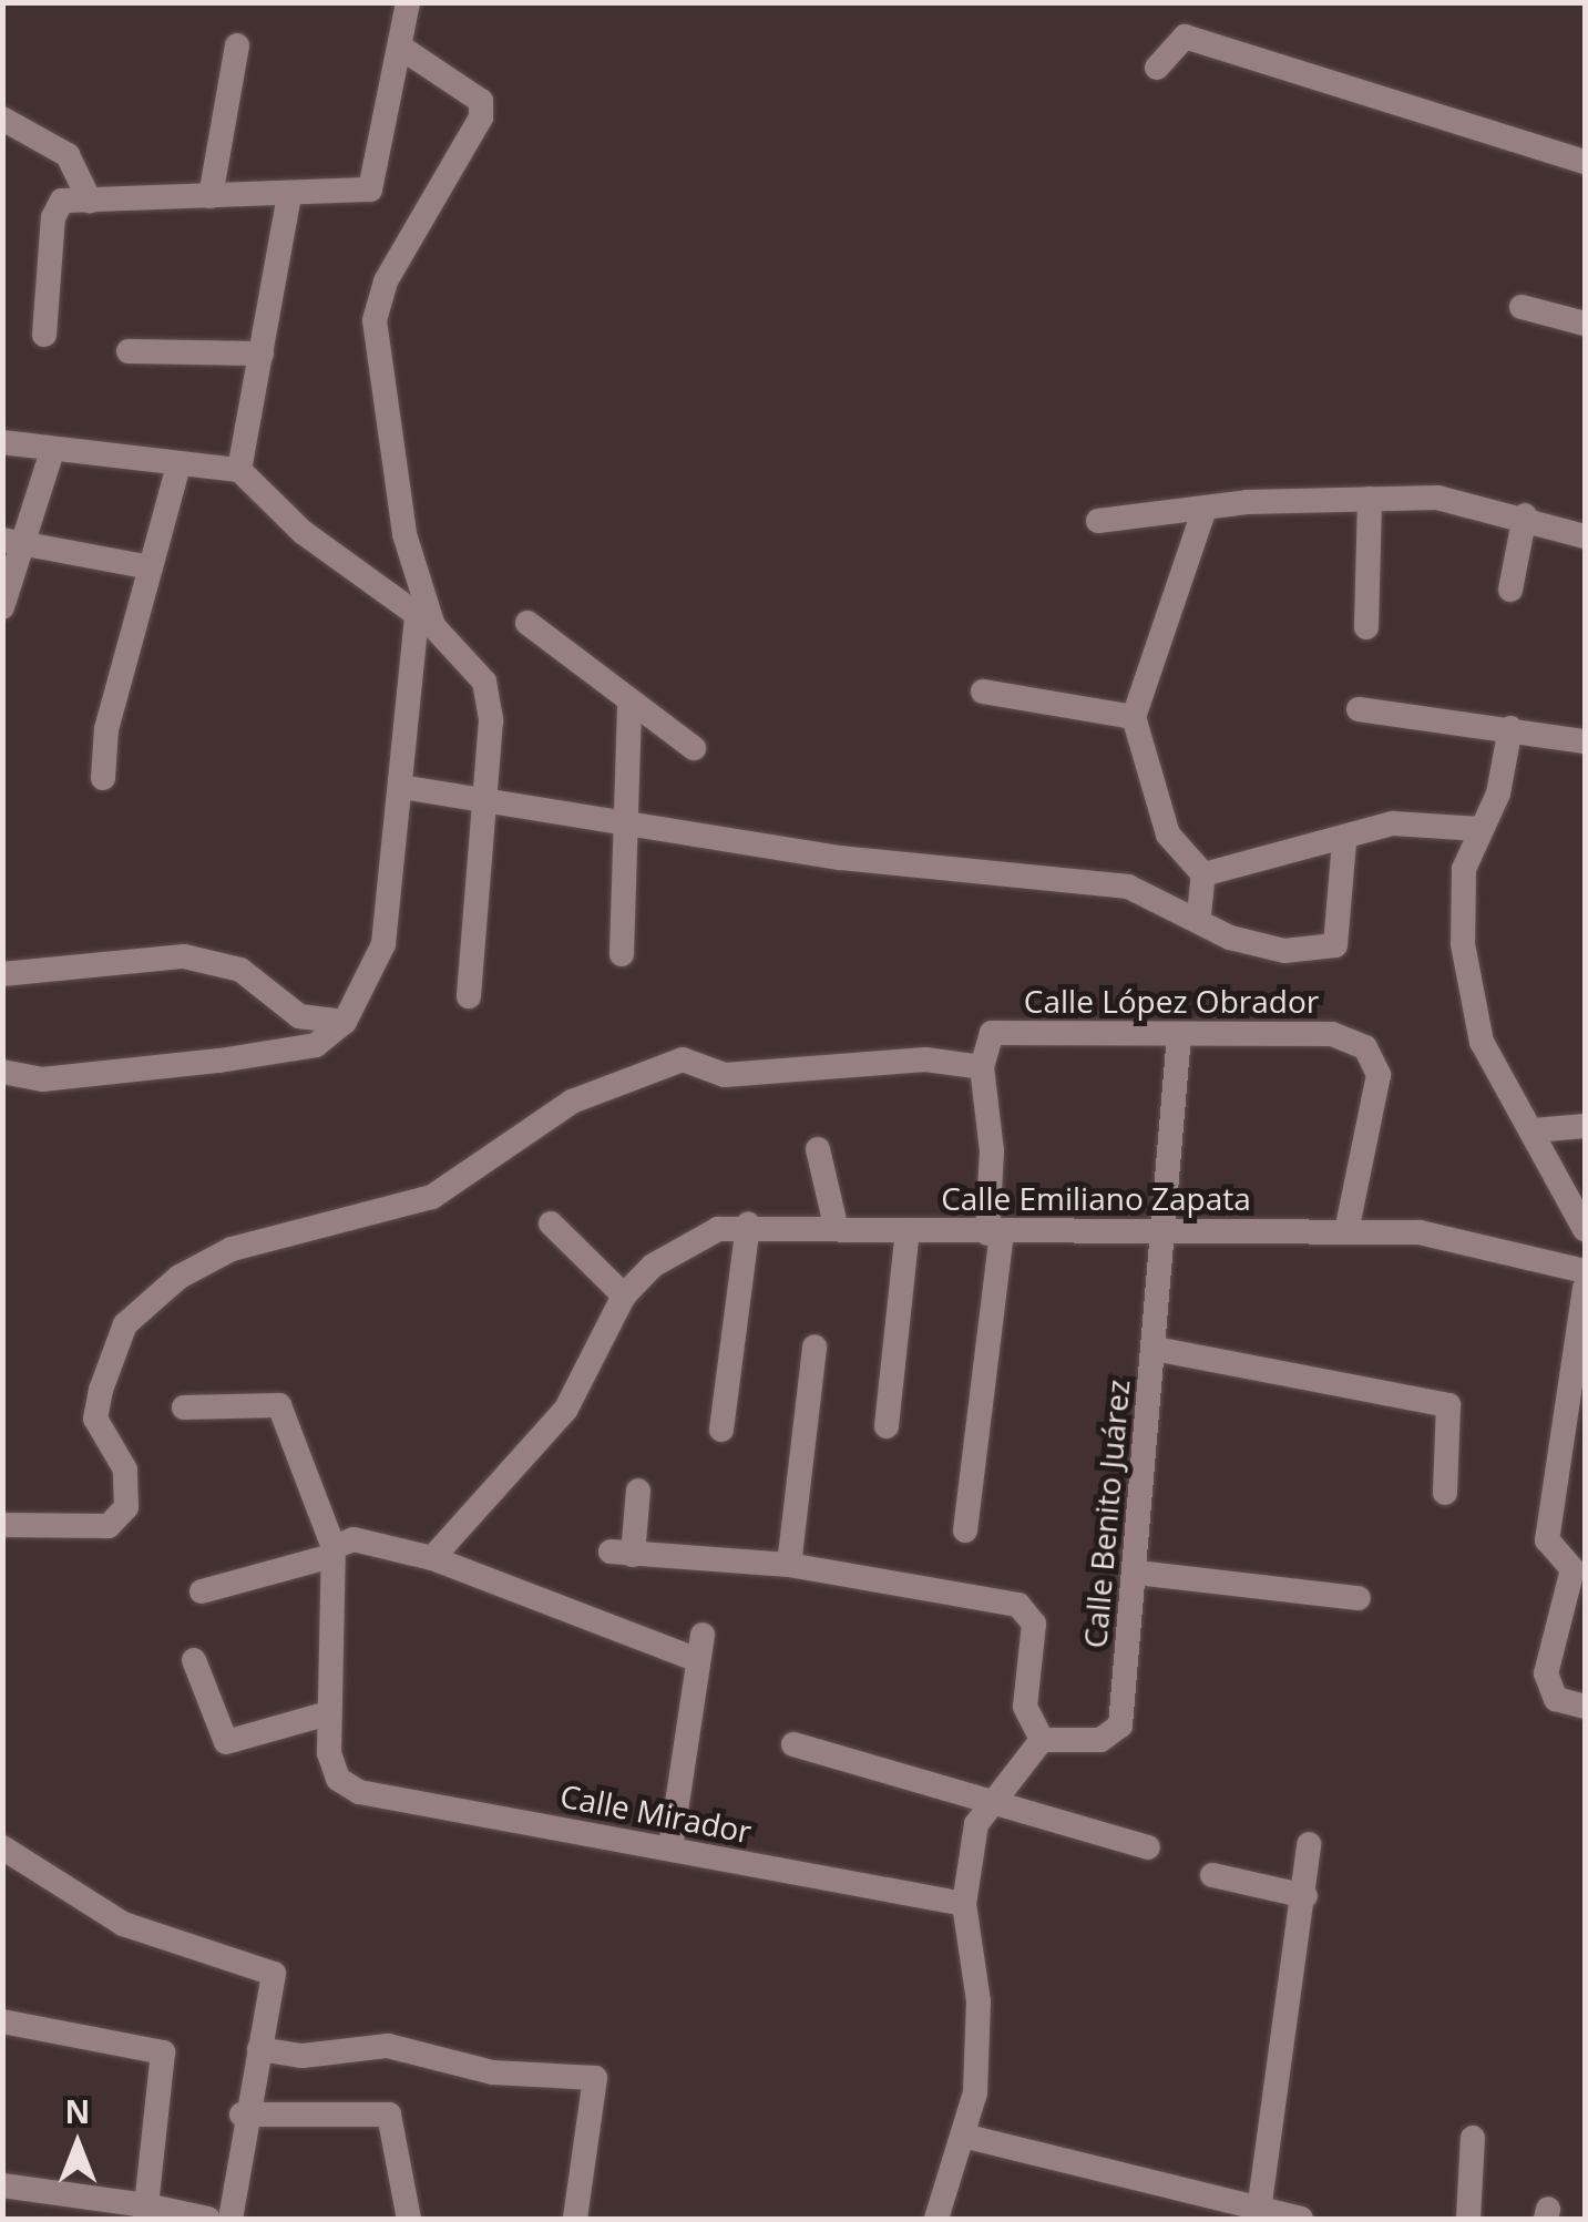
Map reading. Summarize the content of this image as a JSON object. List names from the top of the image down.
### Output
{
  "streets": {
    "street": [
      "Calle López Obrador",
      "Calle Emiliano Zapata",
      "Calle Benito Juárez",
      "Calle Mirador"
    ]
  },
  "crossings": [
    ["Calle López Obrador", "Calle Emiliano Zapata"],
    ["Calle López Obrador", "Calle Benito Juárez"],
    ["Calle Emiliano Zapata", "Calle Benito Juárez"]
  ],
  "north": "top"
}
